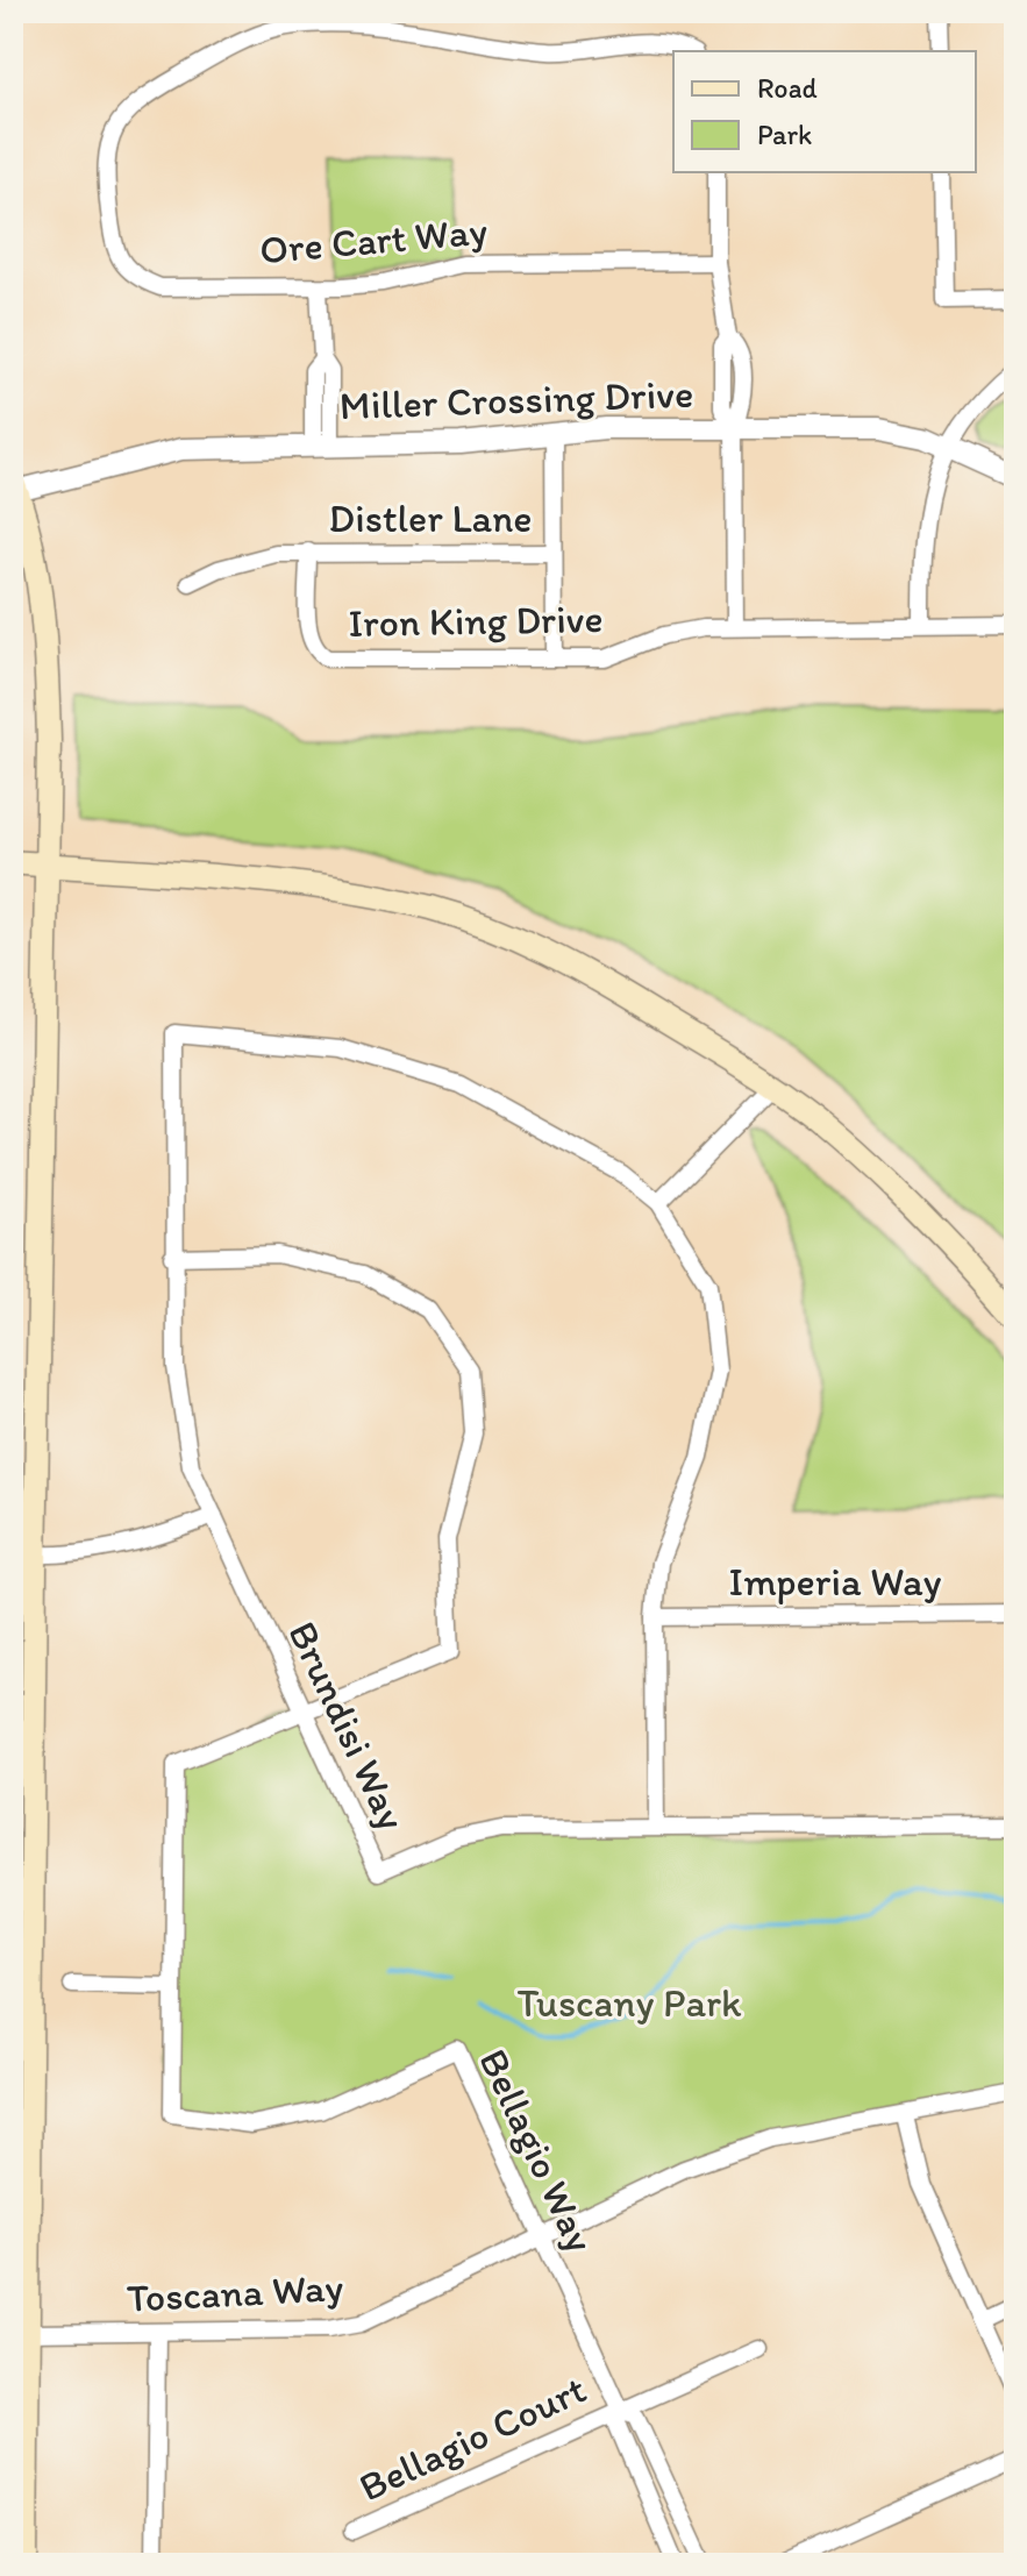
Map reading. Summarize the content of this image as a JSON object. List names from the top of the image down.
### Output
{
  "streets": {
    "street": [
      "Ore Cart Way",
      "Miller Crossing Drive",
      "Distler Lane",
      "Iron King Drive",
      "Imperia Way",
      "Brundisi Way",
      "Bellagio Way",
      "Toscana Way",
      "Bellagio Court"
    ]
  },
  "crossings": [
    ["Distler Lane", "Iron King Drive"],
    ["Brundisi Way", "Bellagio Way"],
    ["Bellagio Way", "Toscana Way"],
    ["Bellagio Way", "Bellagio Court"]
  ],
  "parks": ["Tuscany Park"],
  "legend": ["Road", "Park"]
}
